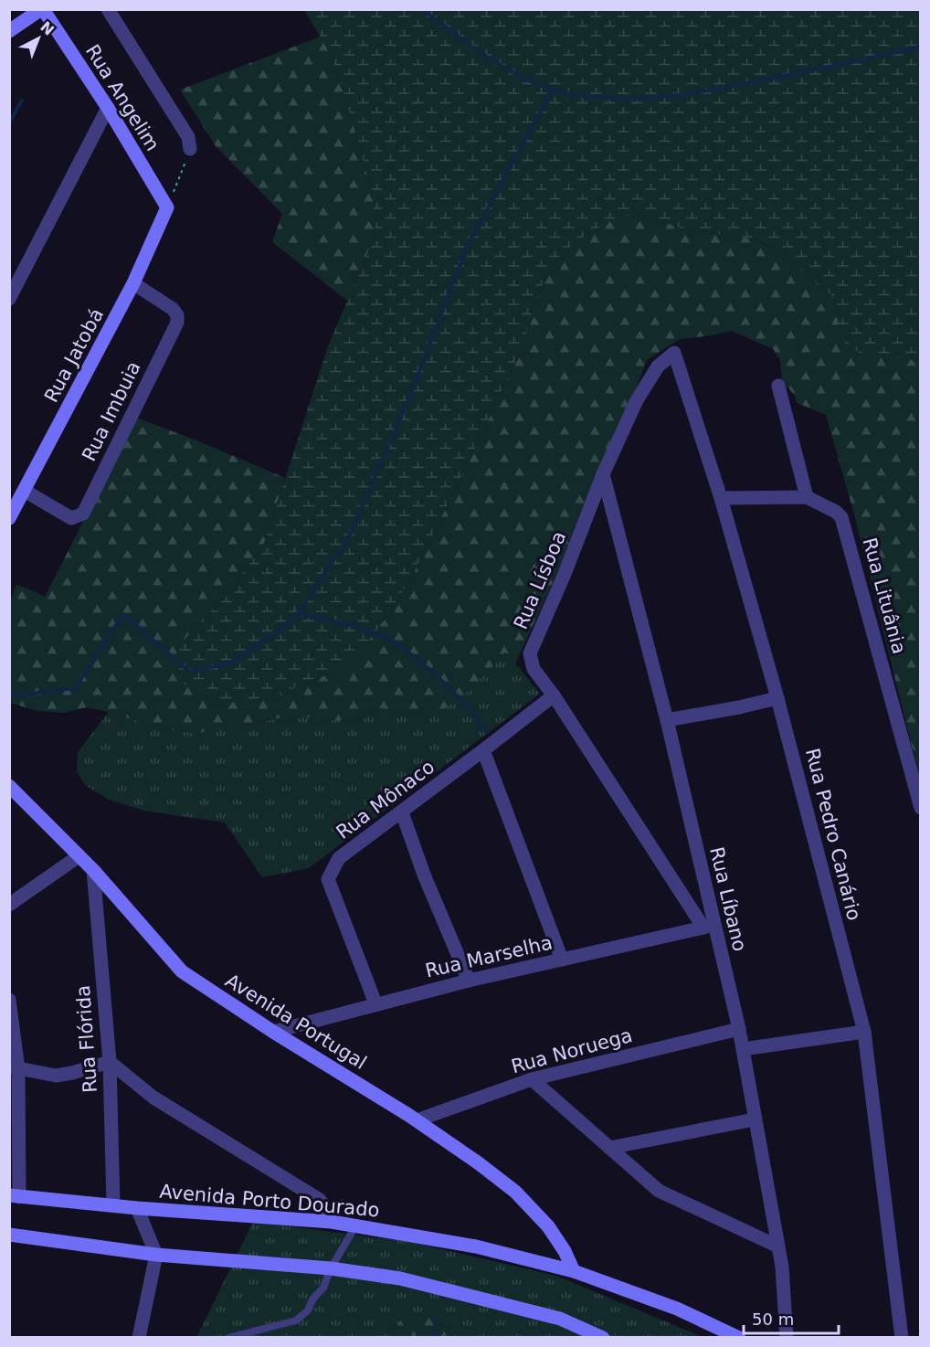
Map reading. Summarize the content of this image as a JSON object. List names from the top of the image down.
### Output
{
  "streets": {
    "street": [
      "Rua Angelim",
      "Rua Jatobá",
      "Rua Imbuia",
      "Rua Lísboa",
      "Rua Lituânia",
      "Rua Mônaco",
      "Rua Pedro Canário",
      "Rua Líbano",
      "Rua Marselha",
      "Avenida Portugal",
      "Rua Flórida",
      "Rua Noruega",
      "Avenida Porto Dourado"
    ]
  },
  "crossings": [
    ["Rua Angelim", "Rua Jatobá"],
    ["Rua Jatobá", "Rua Imbuia"],
    ["Rua Lísboa", "Rua Mônaco"],
    ["Rua Lísboa", "Rua Pedro Canário"],
    ["Rua Lísboa", "Rua Líbano"],
    ["Rua Lísboa", "Rua Marselha"],
    ["Rua Lituânia", "Rua Pedro Canário"],
    ["Rua Mônaco", "Rua Marselha"],
    ["Rua Líbano", "Rua Marselha"],
    ["Rua Líbano", "Rua Noruega"],
    ["Rua Marselha", "Avenida Portugal"],
    ["Avenida Portugal", "Rua Flórida"],
    ["Avenida Portugal", "Rua Noruega"],
    ["Avenida Portugal", "Avenida Porto Dourado"],
    ["Rua Flórida", "Avenida Porto Dourado"]
  ],
  "scale_bar": "50 m",
  "north": "top right"
}
